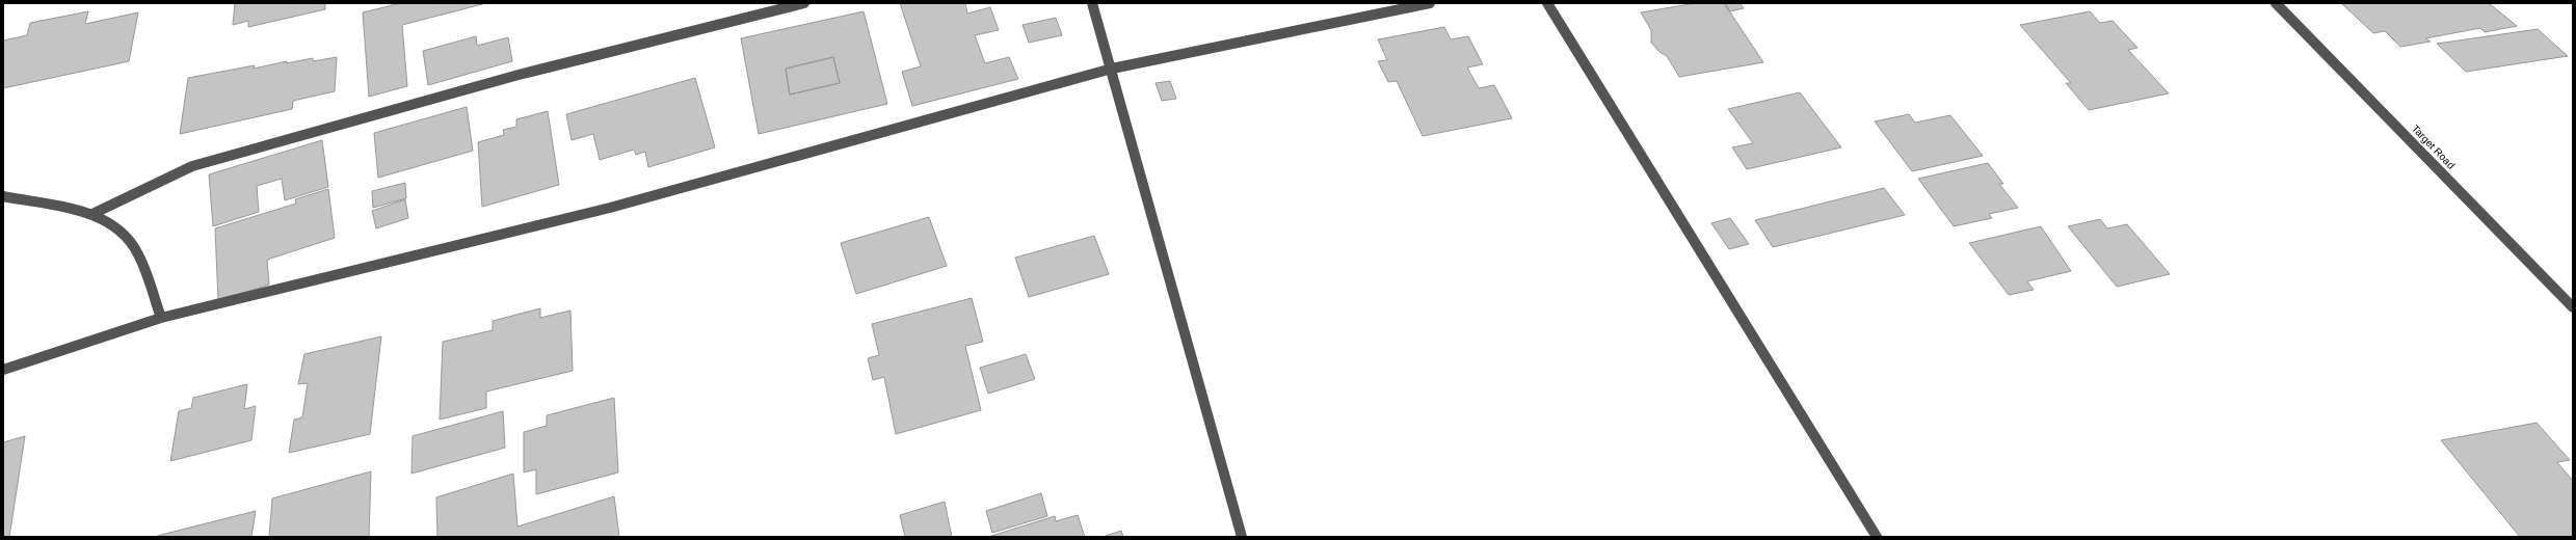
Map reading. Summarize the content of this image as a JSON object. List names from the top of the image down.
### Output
{
  "streets": {
    "street": ["Target Road"]
  }
}
